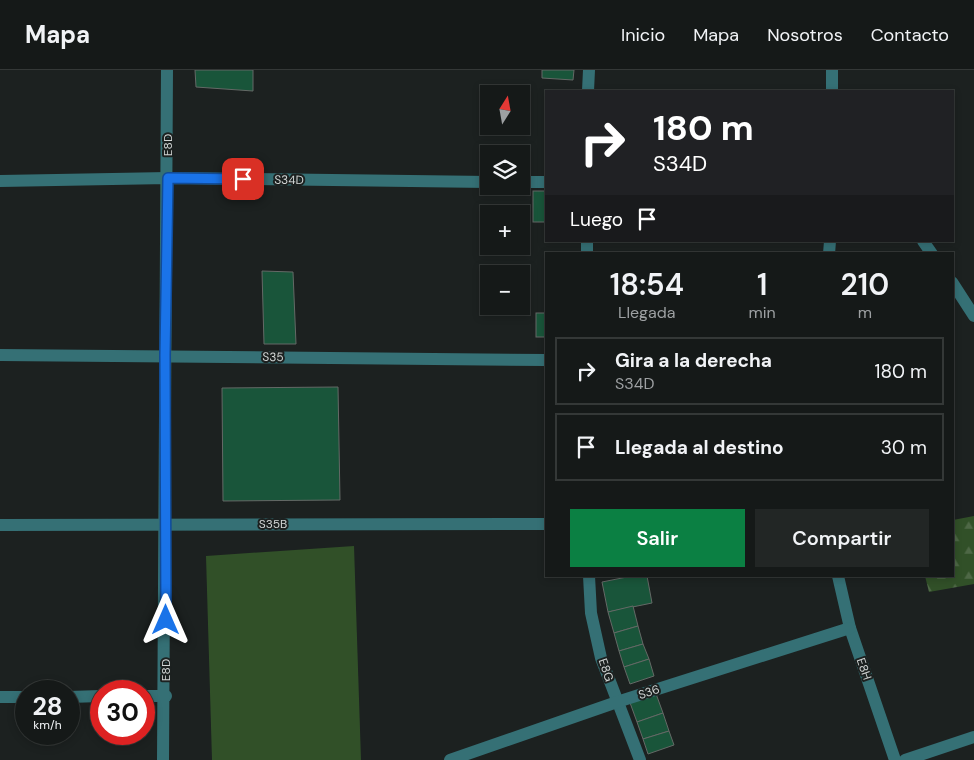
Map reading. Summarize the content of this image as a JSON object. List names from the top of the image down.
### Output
{
  "streets": {
    "street": [
      "E8D",
      "S34D",
      "S35",
      "S35B",
      "E8H",
      "E8G",
      "S36"
    ]
  },
  "crossings": [
    ["E8D", "S34D"],
    ["E8D", "S35"],
    ["E8D", "S35B"],
    ["E8H", "S36"],
    ["E8G", "S36"]
  ],
  "north": "top",
  "page": {
    "header": "Mapa",
    "nav": [
      "Inicio",
      "Mapa",
      "Nosotros",
      "Contacto"
    ],
    "map_buttons": ["+", "−"],
    "turn": ["180 m", "S34D"],
    "then": "Luego",
    "eta": [
      "18:54",
      "Llegada",
      "1",
      "min",
      "210",
      "m"
    ],
    "list": [
      {
        "name": "Gira a la derecha",
        "note": "S34D",
        "value": "180 m"
      },
      {
        "name": "Llegada al destino",
        "value": "30 m"
      }
    ],
    "buttons": ["Salir", "Compartir"],
    "speed": "28 km/h",
    "limit": "30"
  }
}
